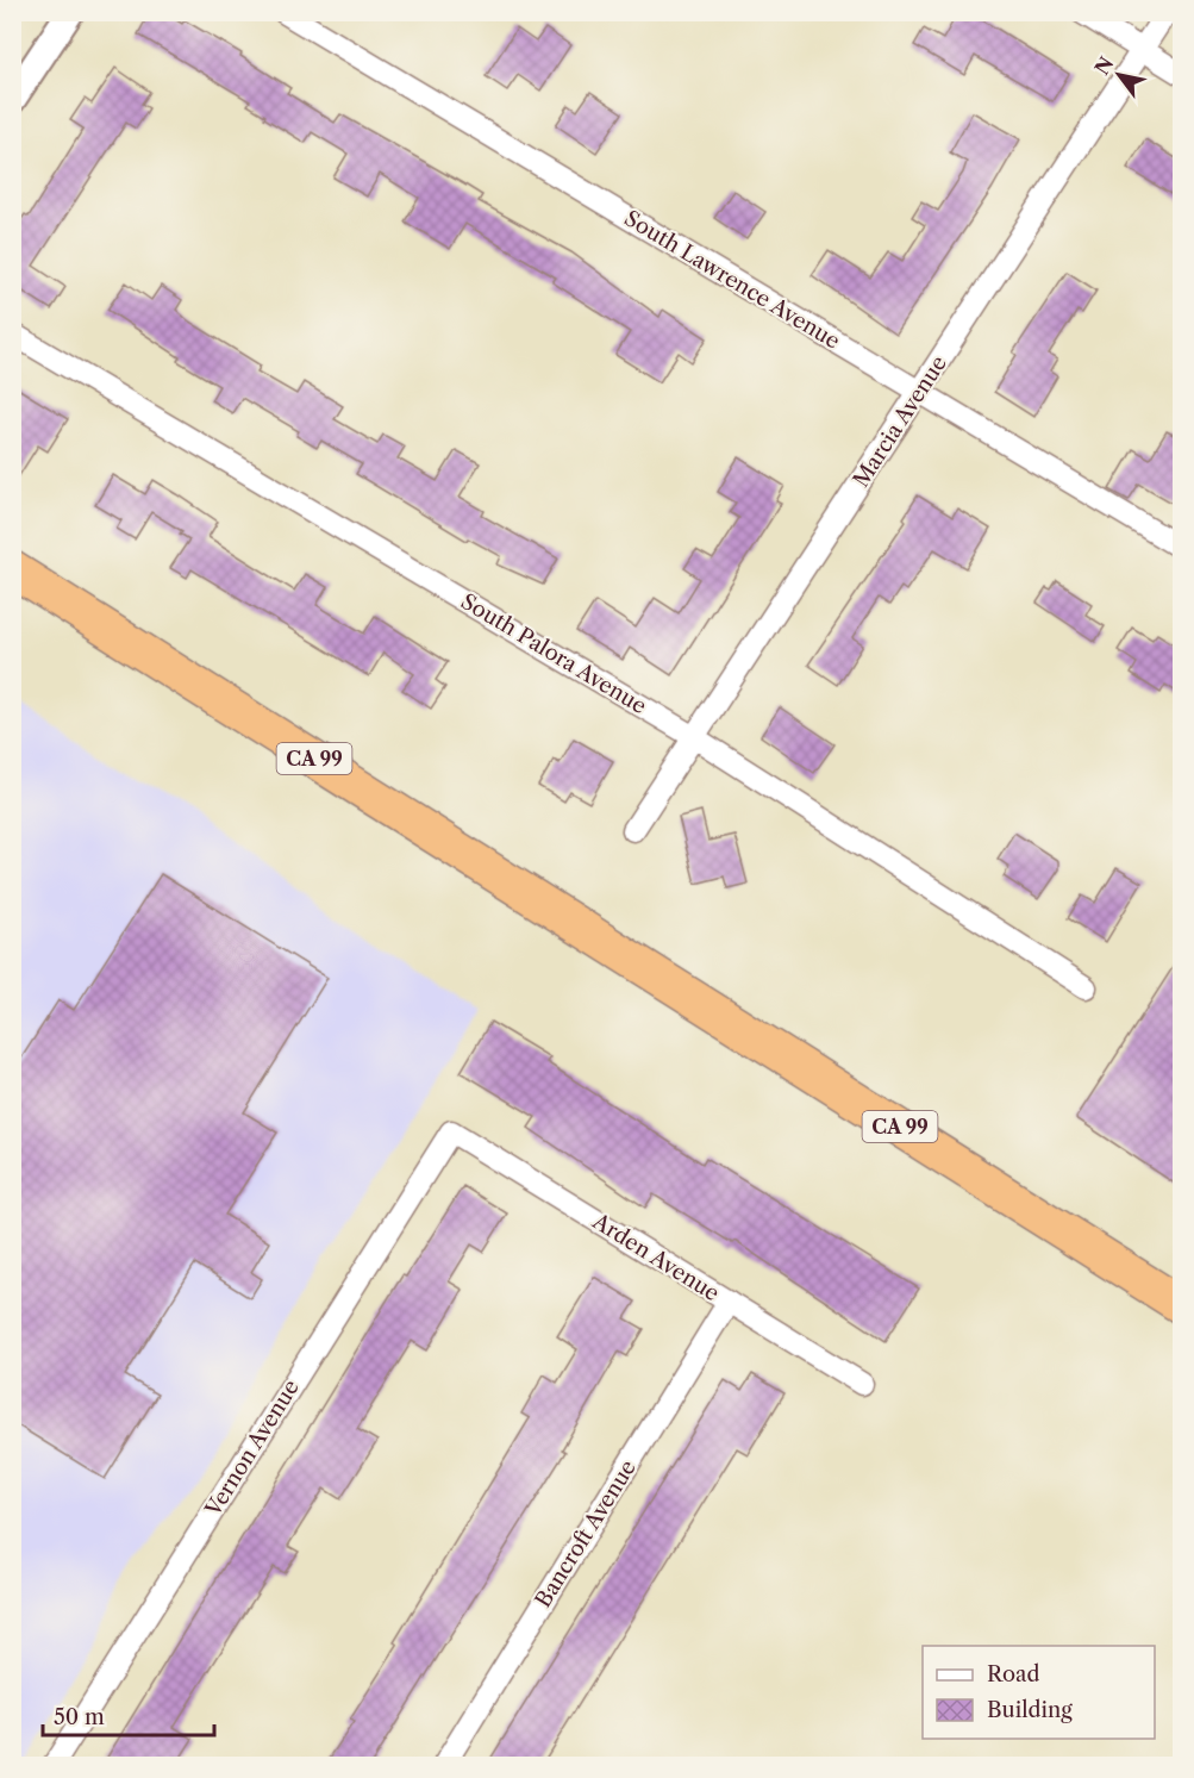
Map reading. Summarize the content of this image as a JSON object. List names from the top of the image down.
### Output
{
  "streets": {
    "highway": ["CA 99"],
    "street": [
      "South Lawrence Avenue",
      "Marcia Avenue",
      "South Palora Avenue",
      "Arden Avenue",
      "Vernon Avenue",
      "Bancroft Avenue"
    ]
  },
  "crossings": [
    ["South Lawrence Avenue", "Marcia Avenue"],
    ["Marcia Avenue", "South Palora Avenue"],
    ["Arden Avenue", "Vernon Avenue"],
    ["Arden Avenue", "Bancroft Avenue"]
  ],
  "legend": ["Road", "Building"],
  "scale_bar": "50 m",
  "north": "top left"
}
